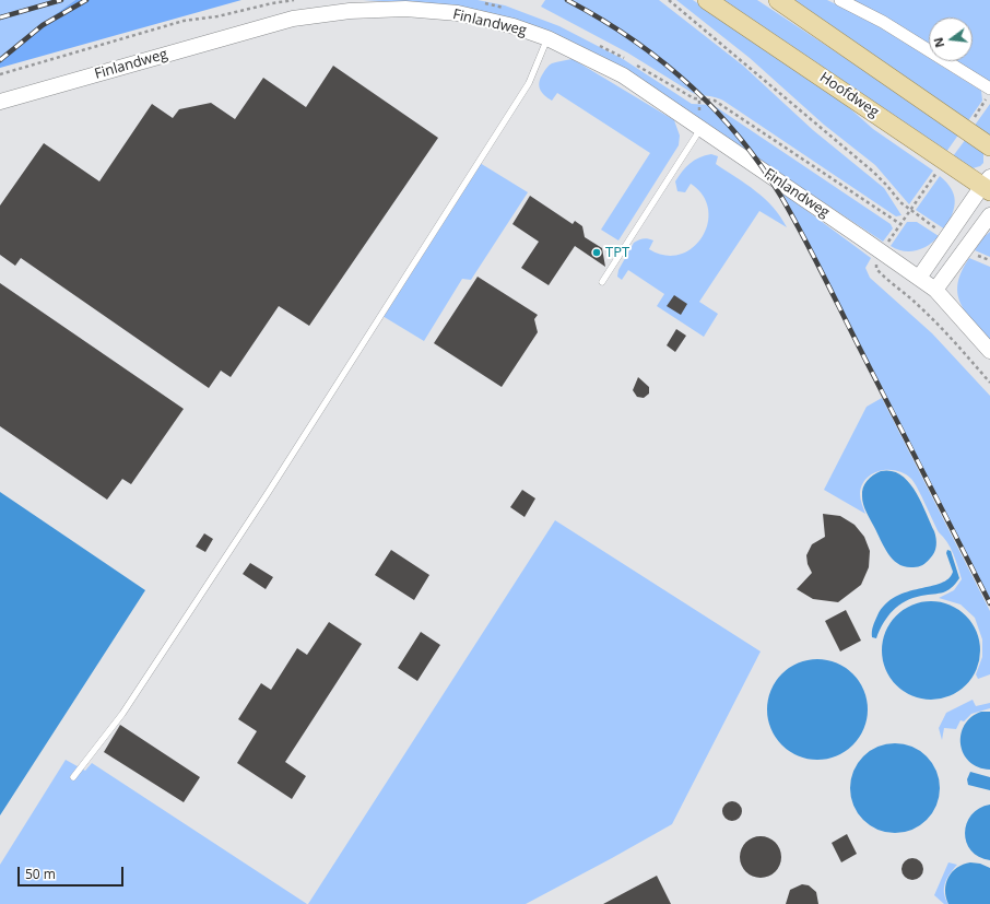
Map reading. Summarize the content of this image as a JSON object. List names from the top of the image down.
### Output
{
  "streets": {
    "main road": ["Hoofdweg"],
    "street": ["Finlandweg"]
  },
  "places": ["TPT"],
  "scale_bar": "50 m",
  "north": "left"
}
